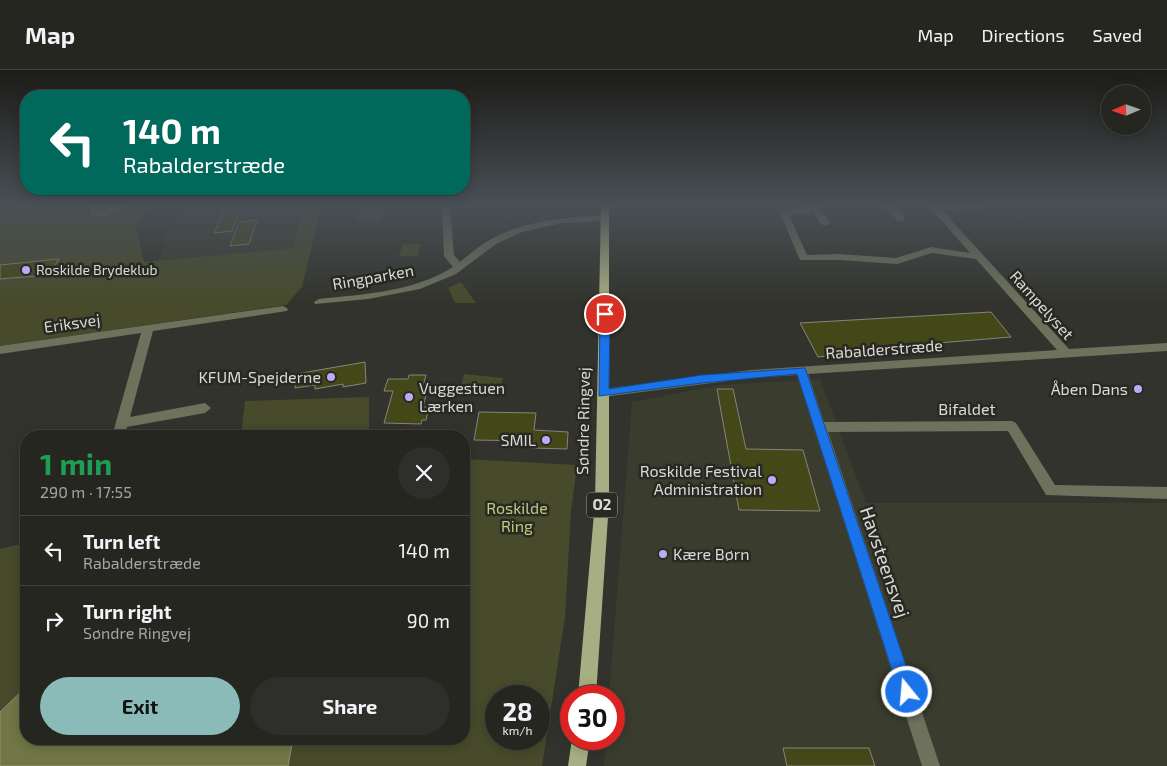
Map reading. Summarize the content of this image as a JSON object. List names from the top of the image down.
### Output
{
  "streets": {
    "main road": ["Søndre Ringvej", "O2"],
    "street": [
      "Ringparken",
      "Rampelyset",
      "Eriksvej",
      "Rabalderstræde",
      "Bifaldet",
      "Havsteensvej"
    ]
  },
  "crossings": [
    ["Rampelyset", "Rabalderstræde"],
    ["Rabalderstræde", "Søndre Ringvej"],
    ["Rabalderstræde", "Havsteensvej"],
    ["Bifaldet", "Havsteensvej"]
  ],
  "parks": ["Roskilde Ring"],
  "places": [
    "Roskilde Brydeklub",
    "KFUM-Spejderne",
    "Åben Dans",
    "Vuggestuen Lærken",
    "SMIL",
    "Roskilde Festival Administration",
    "Kære Børn"
  ],
  "north": "left",
  "page": {
    "header": "Map",
    "nav": ["Map", "Directions", "Saved"],
    "turn": ["140 m", "Rabalderstræde"],
    "heading": ["1 min", "290 m · 17:55"],
    "list": [
      {
        "name": "Turn left",
        "note": "Rabalderstræde",
        "value": "140 m"
      },
      {
        "name": "Turn right",
        "note": "Søndre Ringvej",
        "value": "90 m"
      }
    ],
    "buttons": ["Exit", "Share"],
    "speed": "28 km/h",
    "limit": "30"
  }
}
